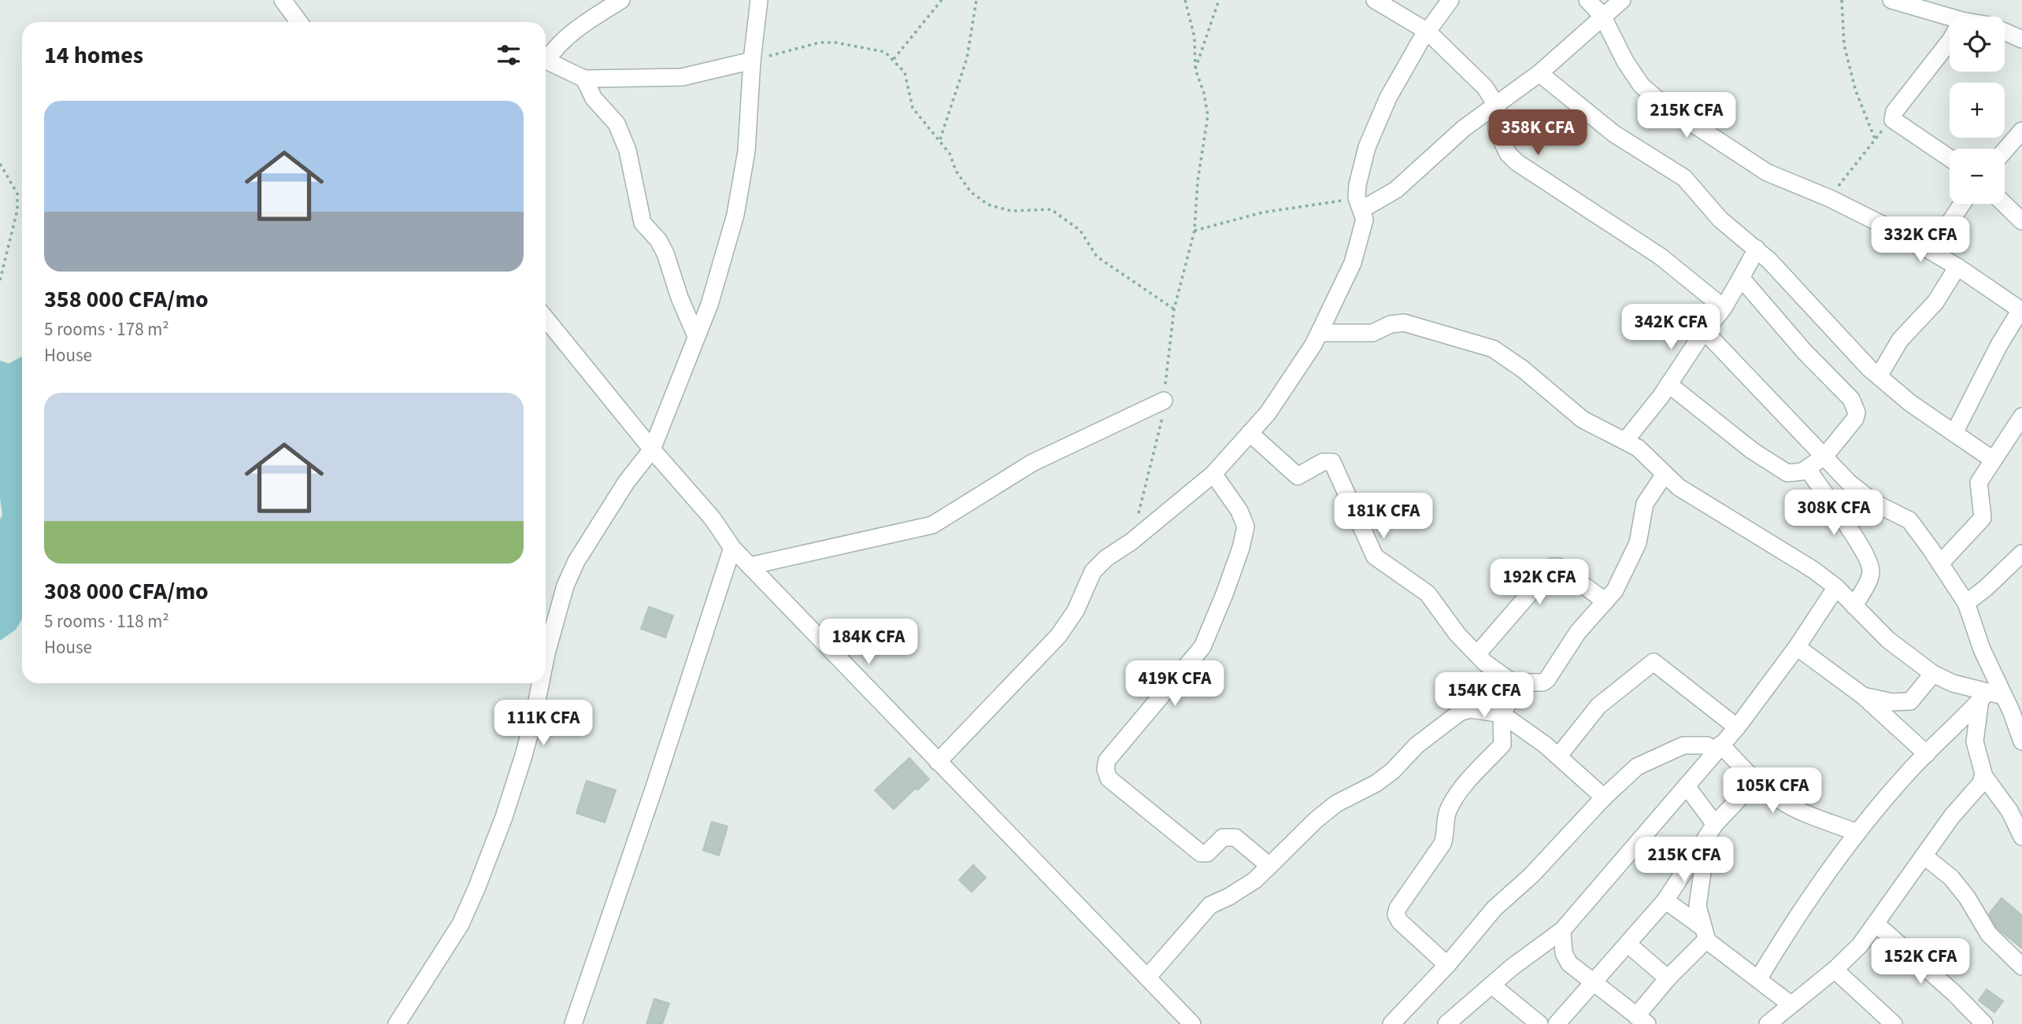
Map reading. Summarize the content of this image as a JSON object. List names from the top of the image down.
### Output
{
  "page": {
    "map_buttons": ["+", "−"],
    "heading": "14 homes",
    "list": [
      {
        "name": "358 000 CFA/mo",
        "note": "5 rooms · 178 m² · House"
      },
      {
        "name": "308 000 CFA/mo",
        "note": "5 rooms · 118 m² · House"
      }
    ],
    "price": [
      "215K CFA",
      "358K CFA",
      "332K CFA",
      "342K CFA",
      "308K CFA",
      "181K CFA",
      "192K CFA",
      "184K CFA",
      "419K CFA",
      "154K CFA",
      "111K CFA",
      "105K CFA",
      "215K CFA",
      "152K CFA"
    ]
  }
}
